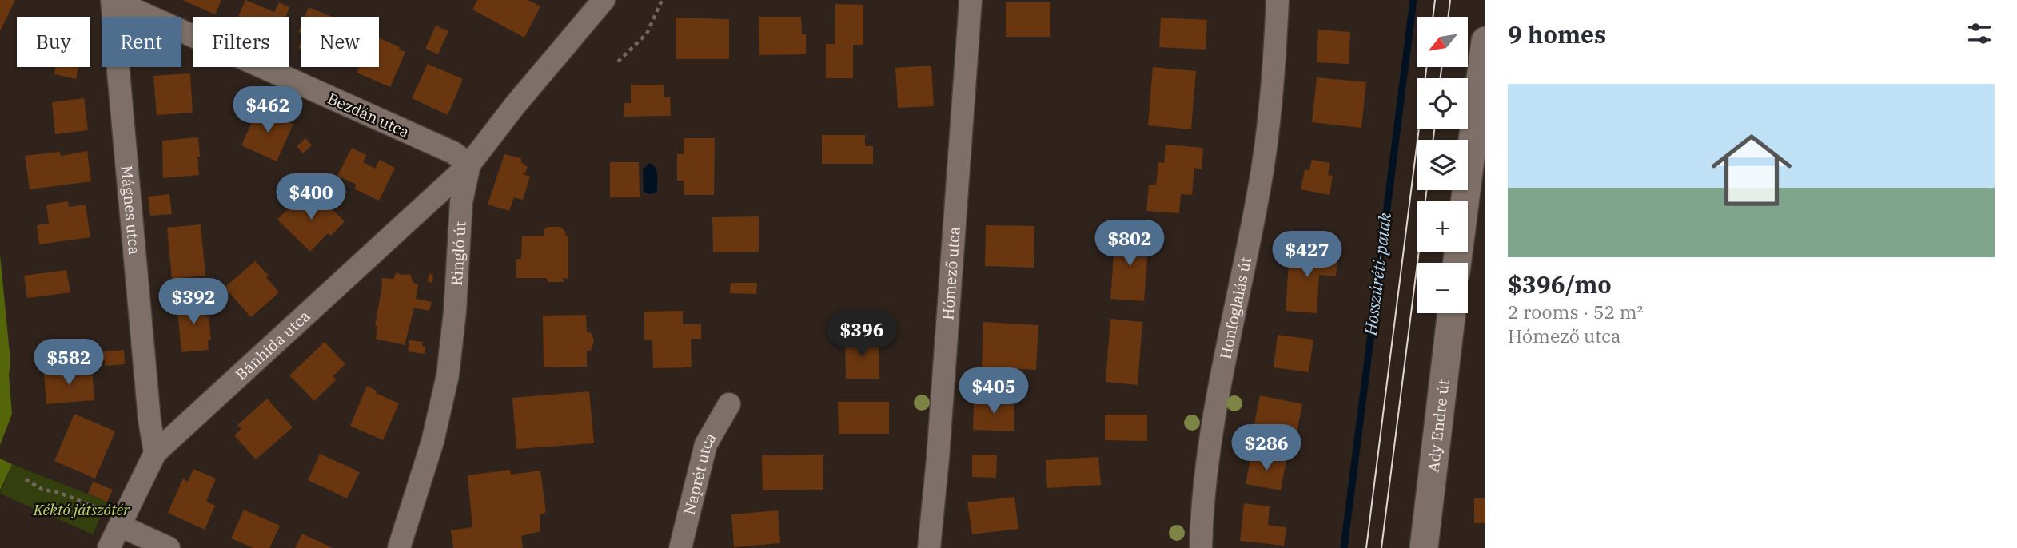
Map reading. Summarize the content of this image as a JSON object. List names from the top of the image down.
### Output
{
  "streets": {
    "street": [
      "Bezdán utca",
      "Mágnes utca",
      "Ringló út",
      "Hómező utca",
      "Honfoglalás út",
      "Bánhida utca",
      "Ady Endre út",
      "Naprét utca"
    ]
  },
  "crossings": [
    ["Bezdán utca", "Mágnes utca"],
    ["Bezdán utca", "Ringló út"],
    ["Bezdán utca", "Bánhida utca"],
    ["Mágnes utca", "Bánhida utca"],
    ["Ringló út", "Bánhida utca"]
  ],
  "water": ["Hosszúréti-patak"],
  "parks": ["Kéktó játszótér"],
  "north": "bottom left",
  "page": {
    "heading": "9 homes",
    "map_buttons": ["+", "−"],
    "chip": [
      "Buy",
      "Rent",
      "Filters",
      "New"
    ],
    "list": [
      {
        "name": "$396/mo",
        "note": "2 rooms · 52 m² · Hómező utca"
      }
    ],
    "price": [
      "$462",
      "$400",
      "$802",
      "$427",
      "$392",
      "$396",
      "$582",
      "$405",
      "$286"
    ]
  }
}
